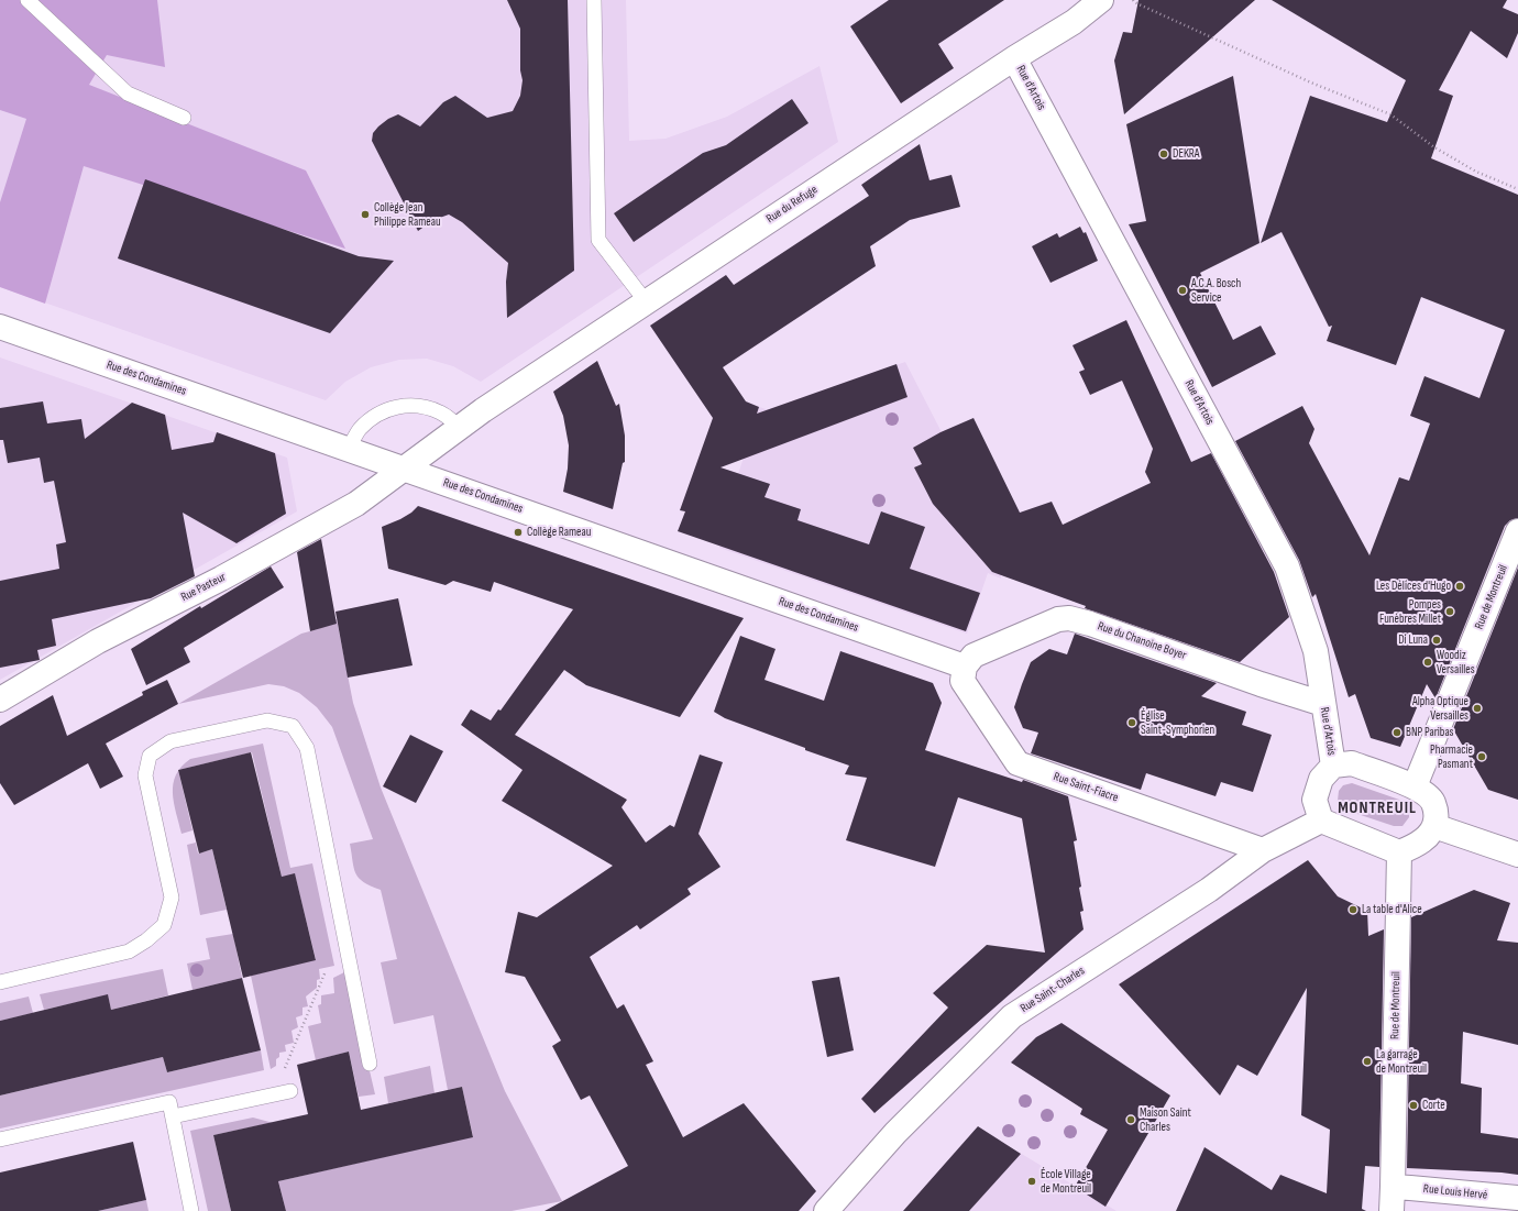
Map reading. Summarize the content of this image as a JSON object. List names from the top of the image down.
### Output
{
  "streets": {
    "street": [
      "Rue d'Artois",
      "Rue du Refuge",
      "Rue des Condamines",
      "Rue Pasteur",
      "Rue de Montreuil",
      "Rue du Chanoine Boyer",
      "Rue Saint-Fiacre",
      "Rue Saint-Charles",
      "Rue Louis Hervé"
    ]
  },
  "crossings": [
    ["Rue d'Artois", "Rue du Refuge"],
    ["Rue d'Artois", "Rue du Chanoine Boyer"],
    ["Rue du Refuge", "Rue Pasteur"],
    ["Rue des Condamines", "Rue Pasteur"],
    ["Rue des Condamines", "Rue du Chanoine Boyer"],
    ["Rue des Condamines", "Rue Saint-Fiacre"],
    ["Rue de Montreuil", "Rue Louis Hervé"],
    ["Rue du Chanoine Boyer", "Rue Saint-Fiacre"],
    ["Rue Saint-Fiacre", "Rue Saint-Charles"]
  ],
  "districts": ["MONTREUIL"],
  "places": [
    "DEKRA",
    "Collège Jean Philippe Rameau",
    "A.C.A. Bosch Service",
    "Collège Rameau",
    "Les Délices d'Hugo",
    "Pompes Funèbres Millet",
    "Di Luna",
    "Woodiz Versailles",
    "Alpha Optique Versailles",
    "Église Saint-Symphorien",
    "BNP Paribas",
    "Pharmacie Pasmant",
    "La table d'Alice",
    "La garrage de Montreuil",
    "Corte",
    "Maison Saint Charles",
    "École Village de Montreuil"
  ]
}
